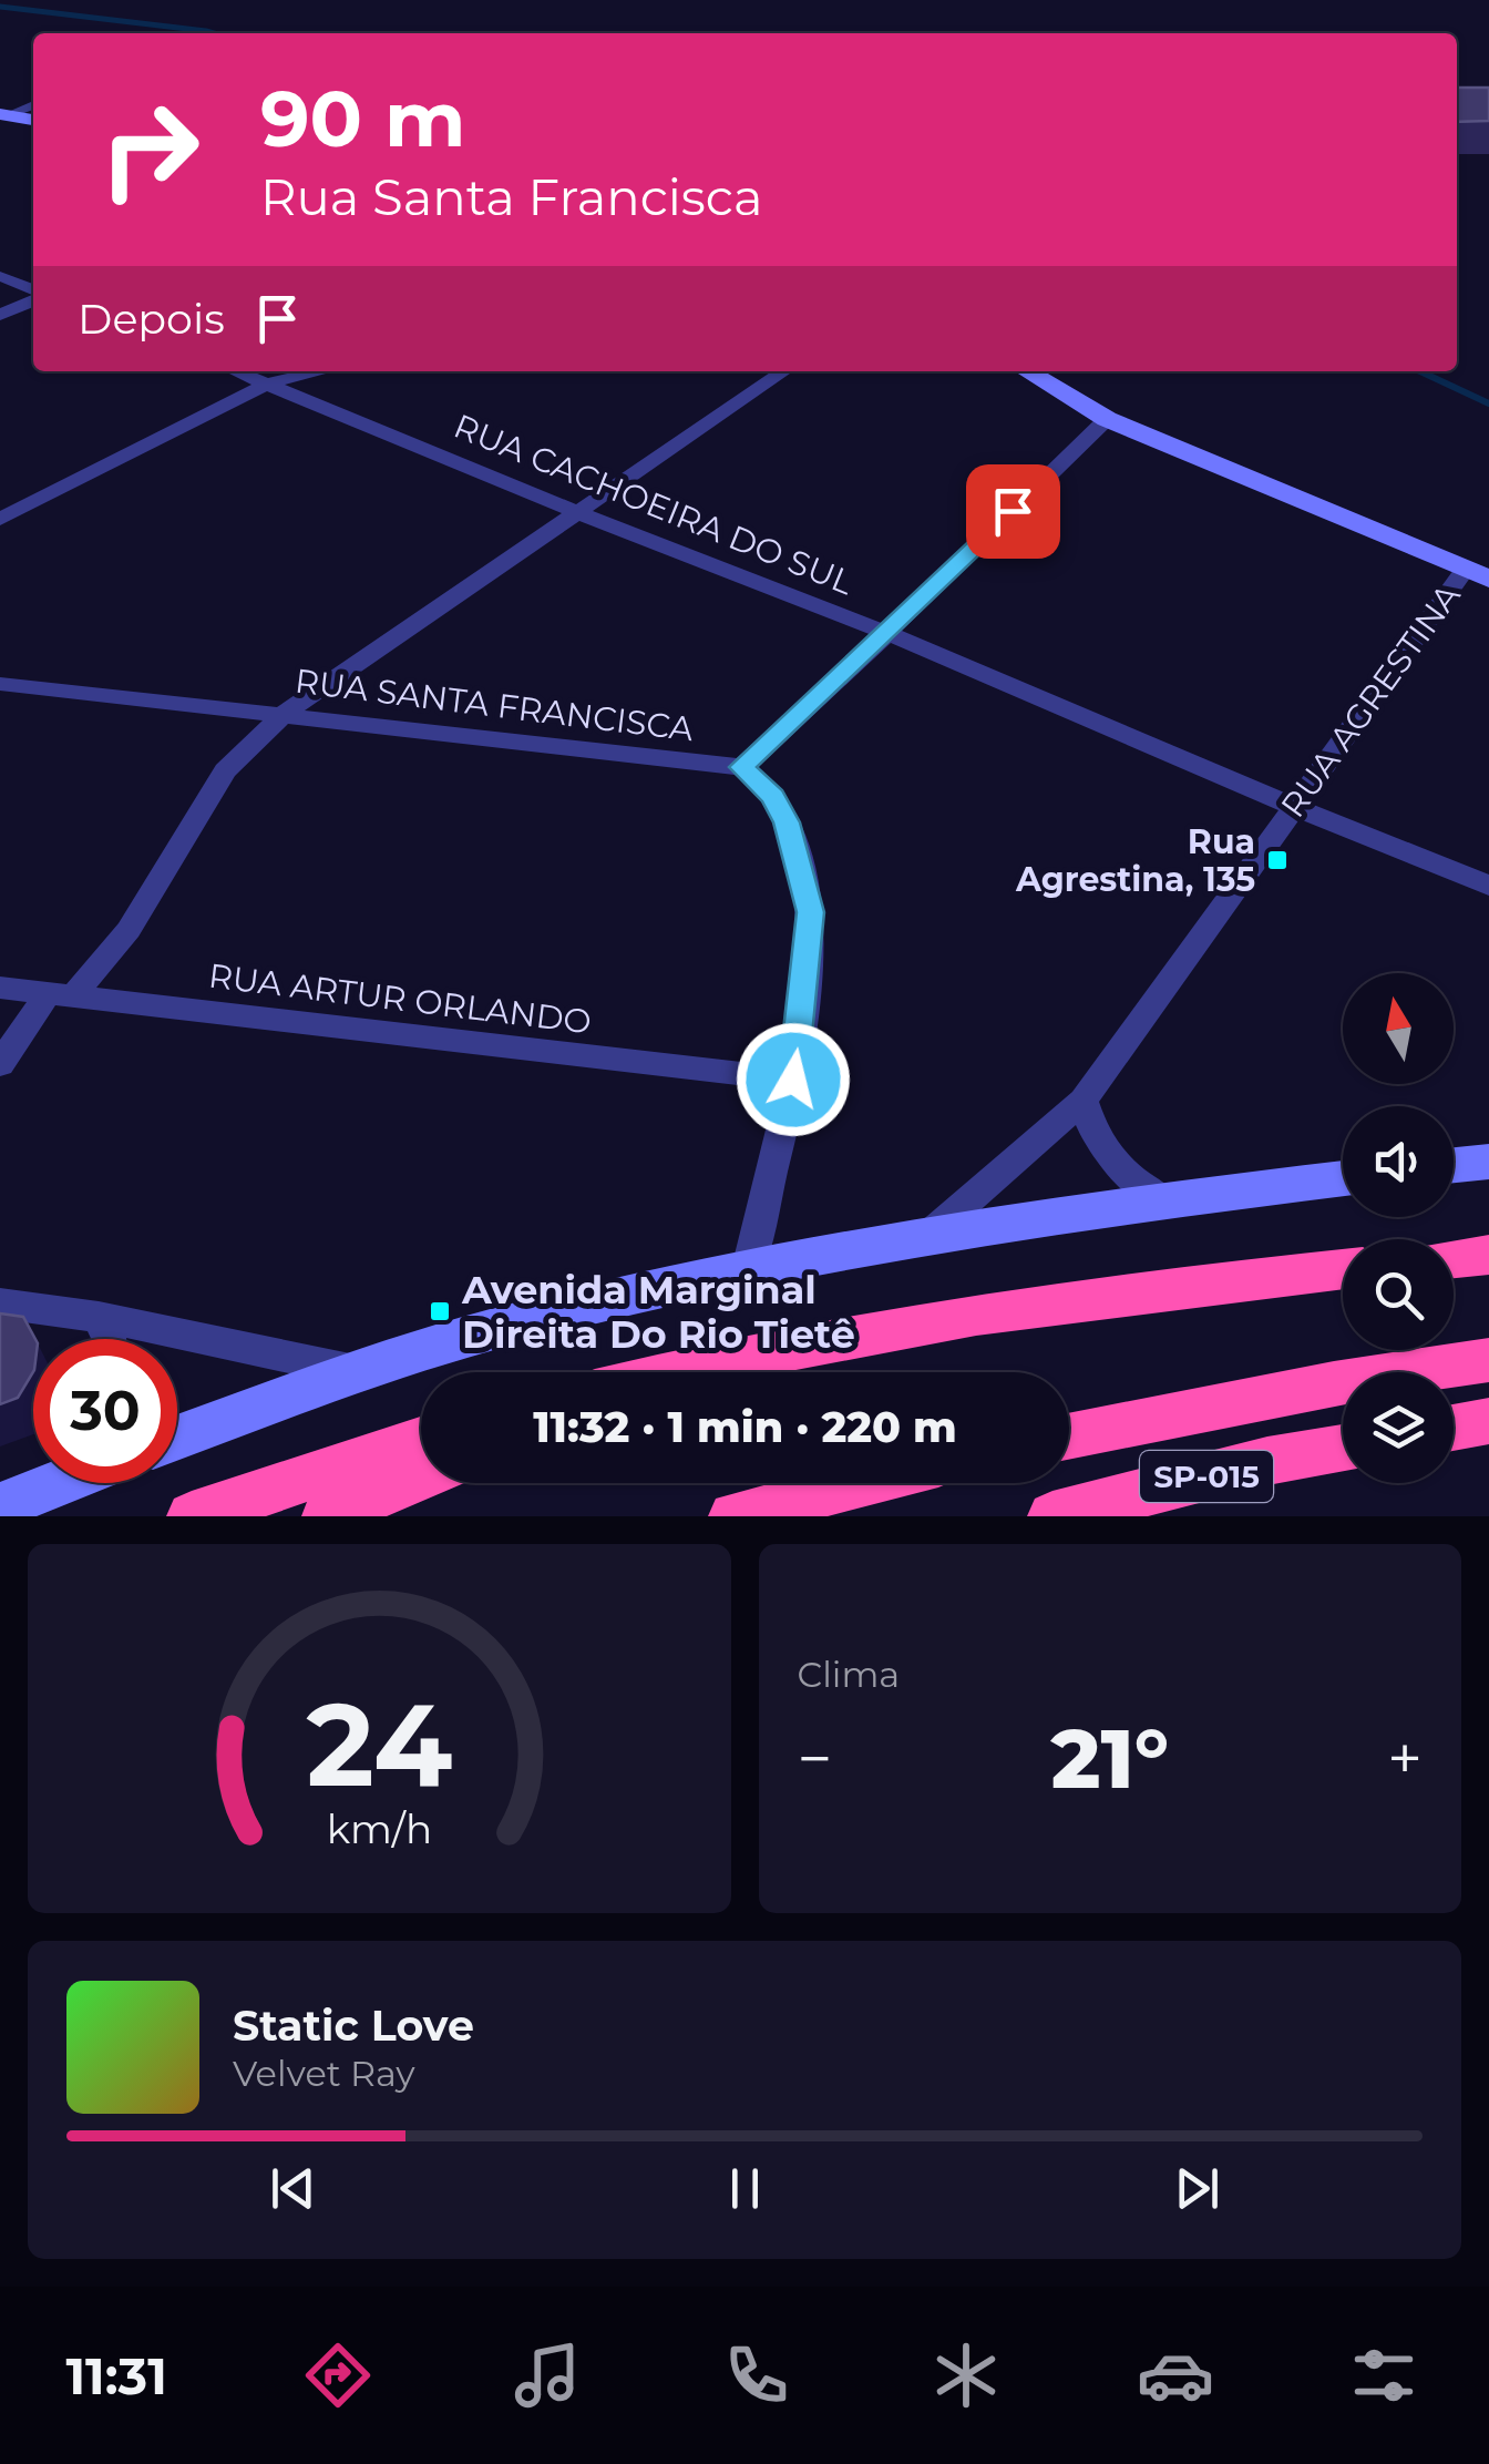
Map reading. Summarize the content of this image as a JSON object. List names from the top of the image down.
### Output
{
  "streets": {
    "highway": ["SP-015"],
    "street": [
      "RUA CACHOEIRA DO SUL",
      "RUA AGRESTINA",
      "RUA SANTA FRANCISCA",
      "RUA ARTUR ORLANDO"
    ]
  },
  "crossings": [
    ["RUA CACHOEIRA DO SUL", "RUA AGRESTINA"]
  ],
  "places": {
    "transit": ["Rua Agrestina, 135", "Avenida Marginal Direita Do Rio Tietê"]
  },
  "north": "top",
  "page": {
    "turn": ["90 m", "Rua Santa Francisca"],
    "then": "Depois",
    "limit": "30",
    "trip": "11:32 · 1 min · 220 m",
    "tile": "Clima",
    "heat": ["−", "21°", "+"],
    "song": ["Static Love", "Velvet Ray"],
    "tabs": "11:31",
    "gauge": ["24", "km/h"]
  }
}
